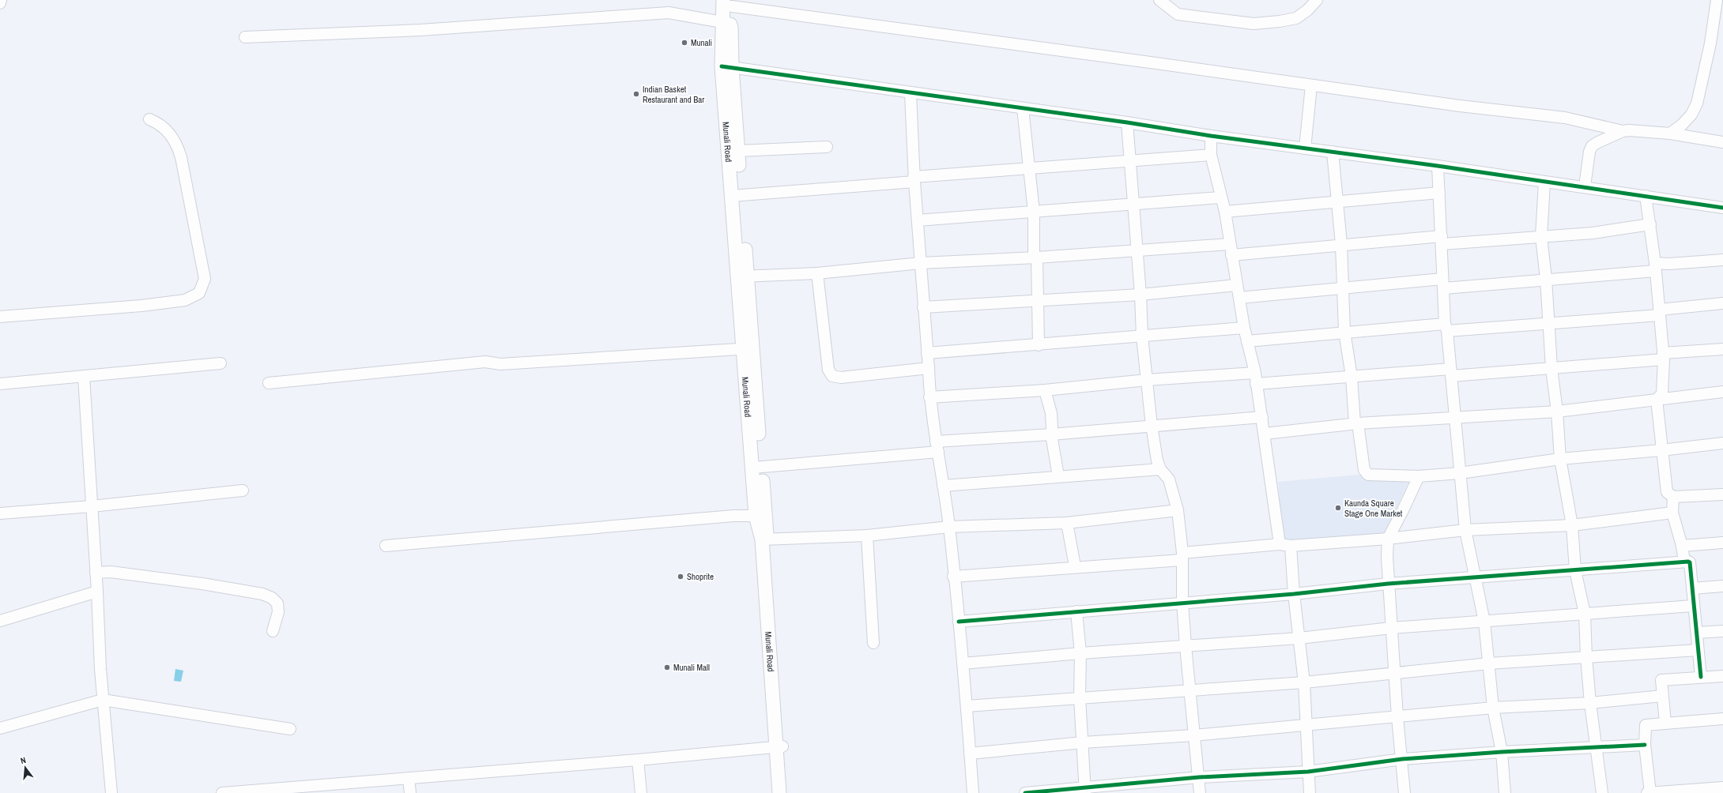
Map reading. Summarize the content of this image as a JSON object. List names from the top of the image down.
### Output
{
  "streets": {
    "main road": ["Munali Road"]
  },
  "places": [
    "Munali",
    "Indian Basket Restaurant and Bar",
    "Kaunda Square Stage One Market",
    "Shoprite",
    "Munali Mall"
  ],
  "north": "top"
}
